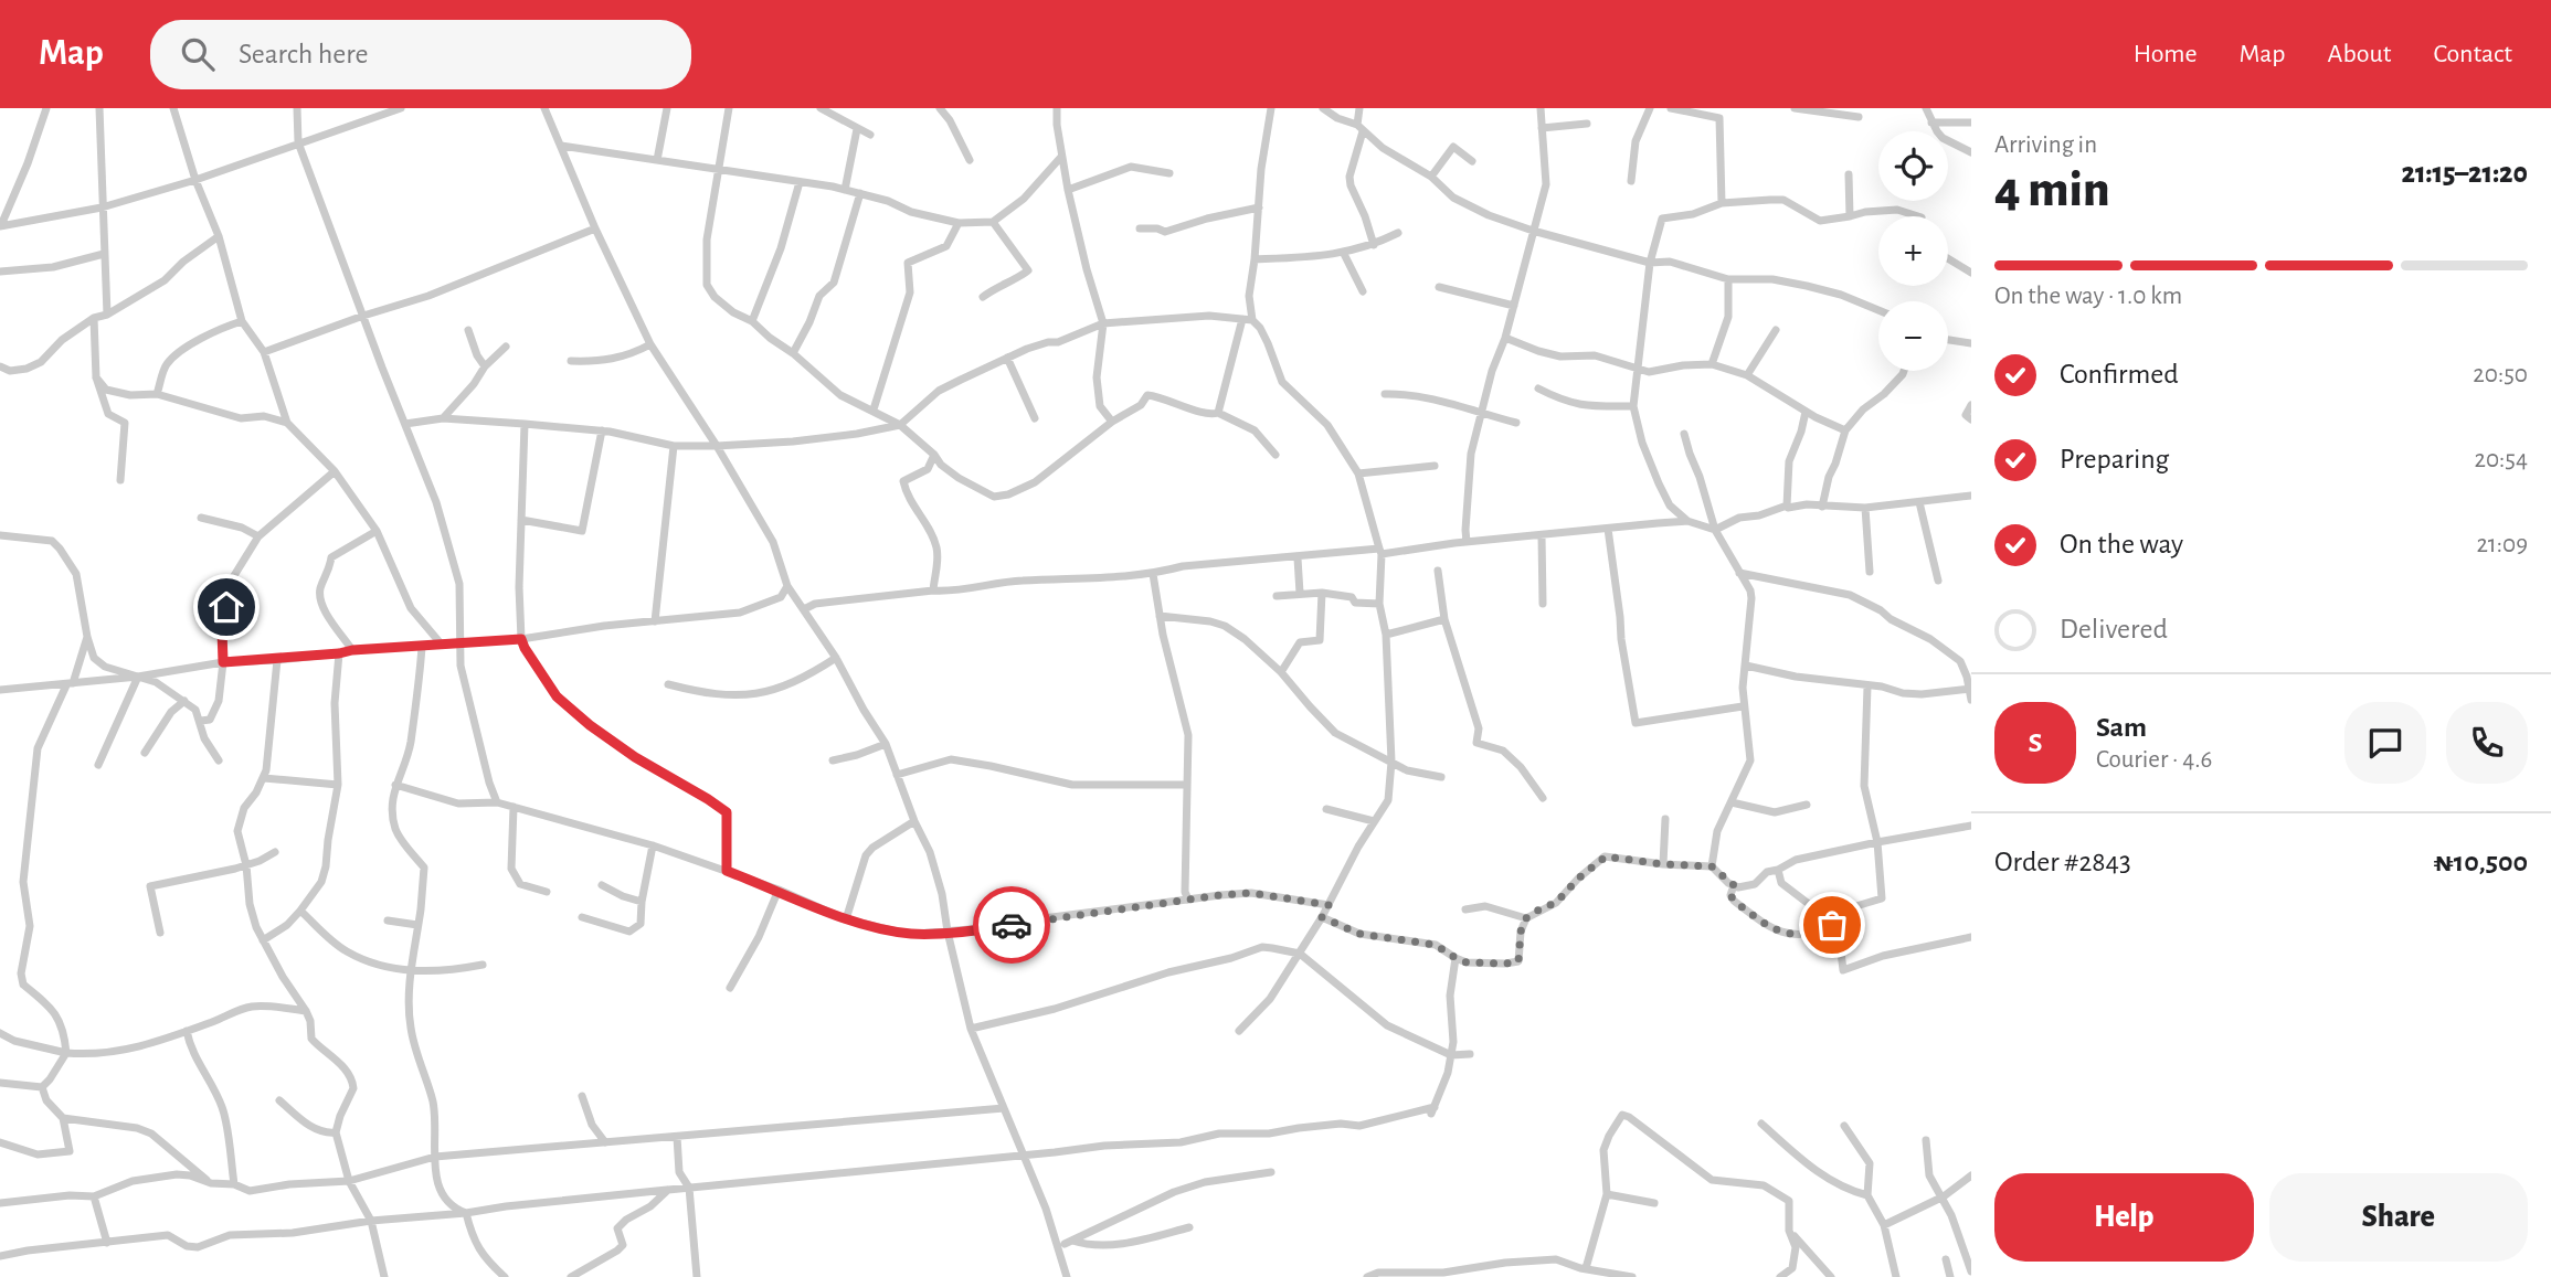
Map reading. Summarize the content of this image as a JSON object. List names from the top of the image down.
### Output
{
  "page": {
    "header": "Map",
    "search": "Search here",
    "nav": [
      "Home",
      "Map",
      "About",
      "Contact"
    ],
    "heading": ["4 min", "Arriving in", "21:15–21:20"],
    "panel": [
      "Sam",
      "Courier · 4.6",
      "Order #2843",
      "₦10,500"
    ],
    "map_buttons": ["+", "−"],
    "bar": "On the way · 1.0 km",
    "list": [
      ["Confirmed", "20:50"],
      ["Preparing", "20:54"],
      ["On the way", "21:09"],
      "Delivered"
    ],
    "round": "S",
    "buttons": ["Help", "Share"]
  }
}
